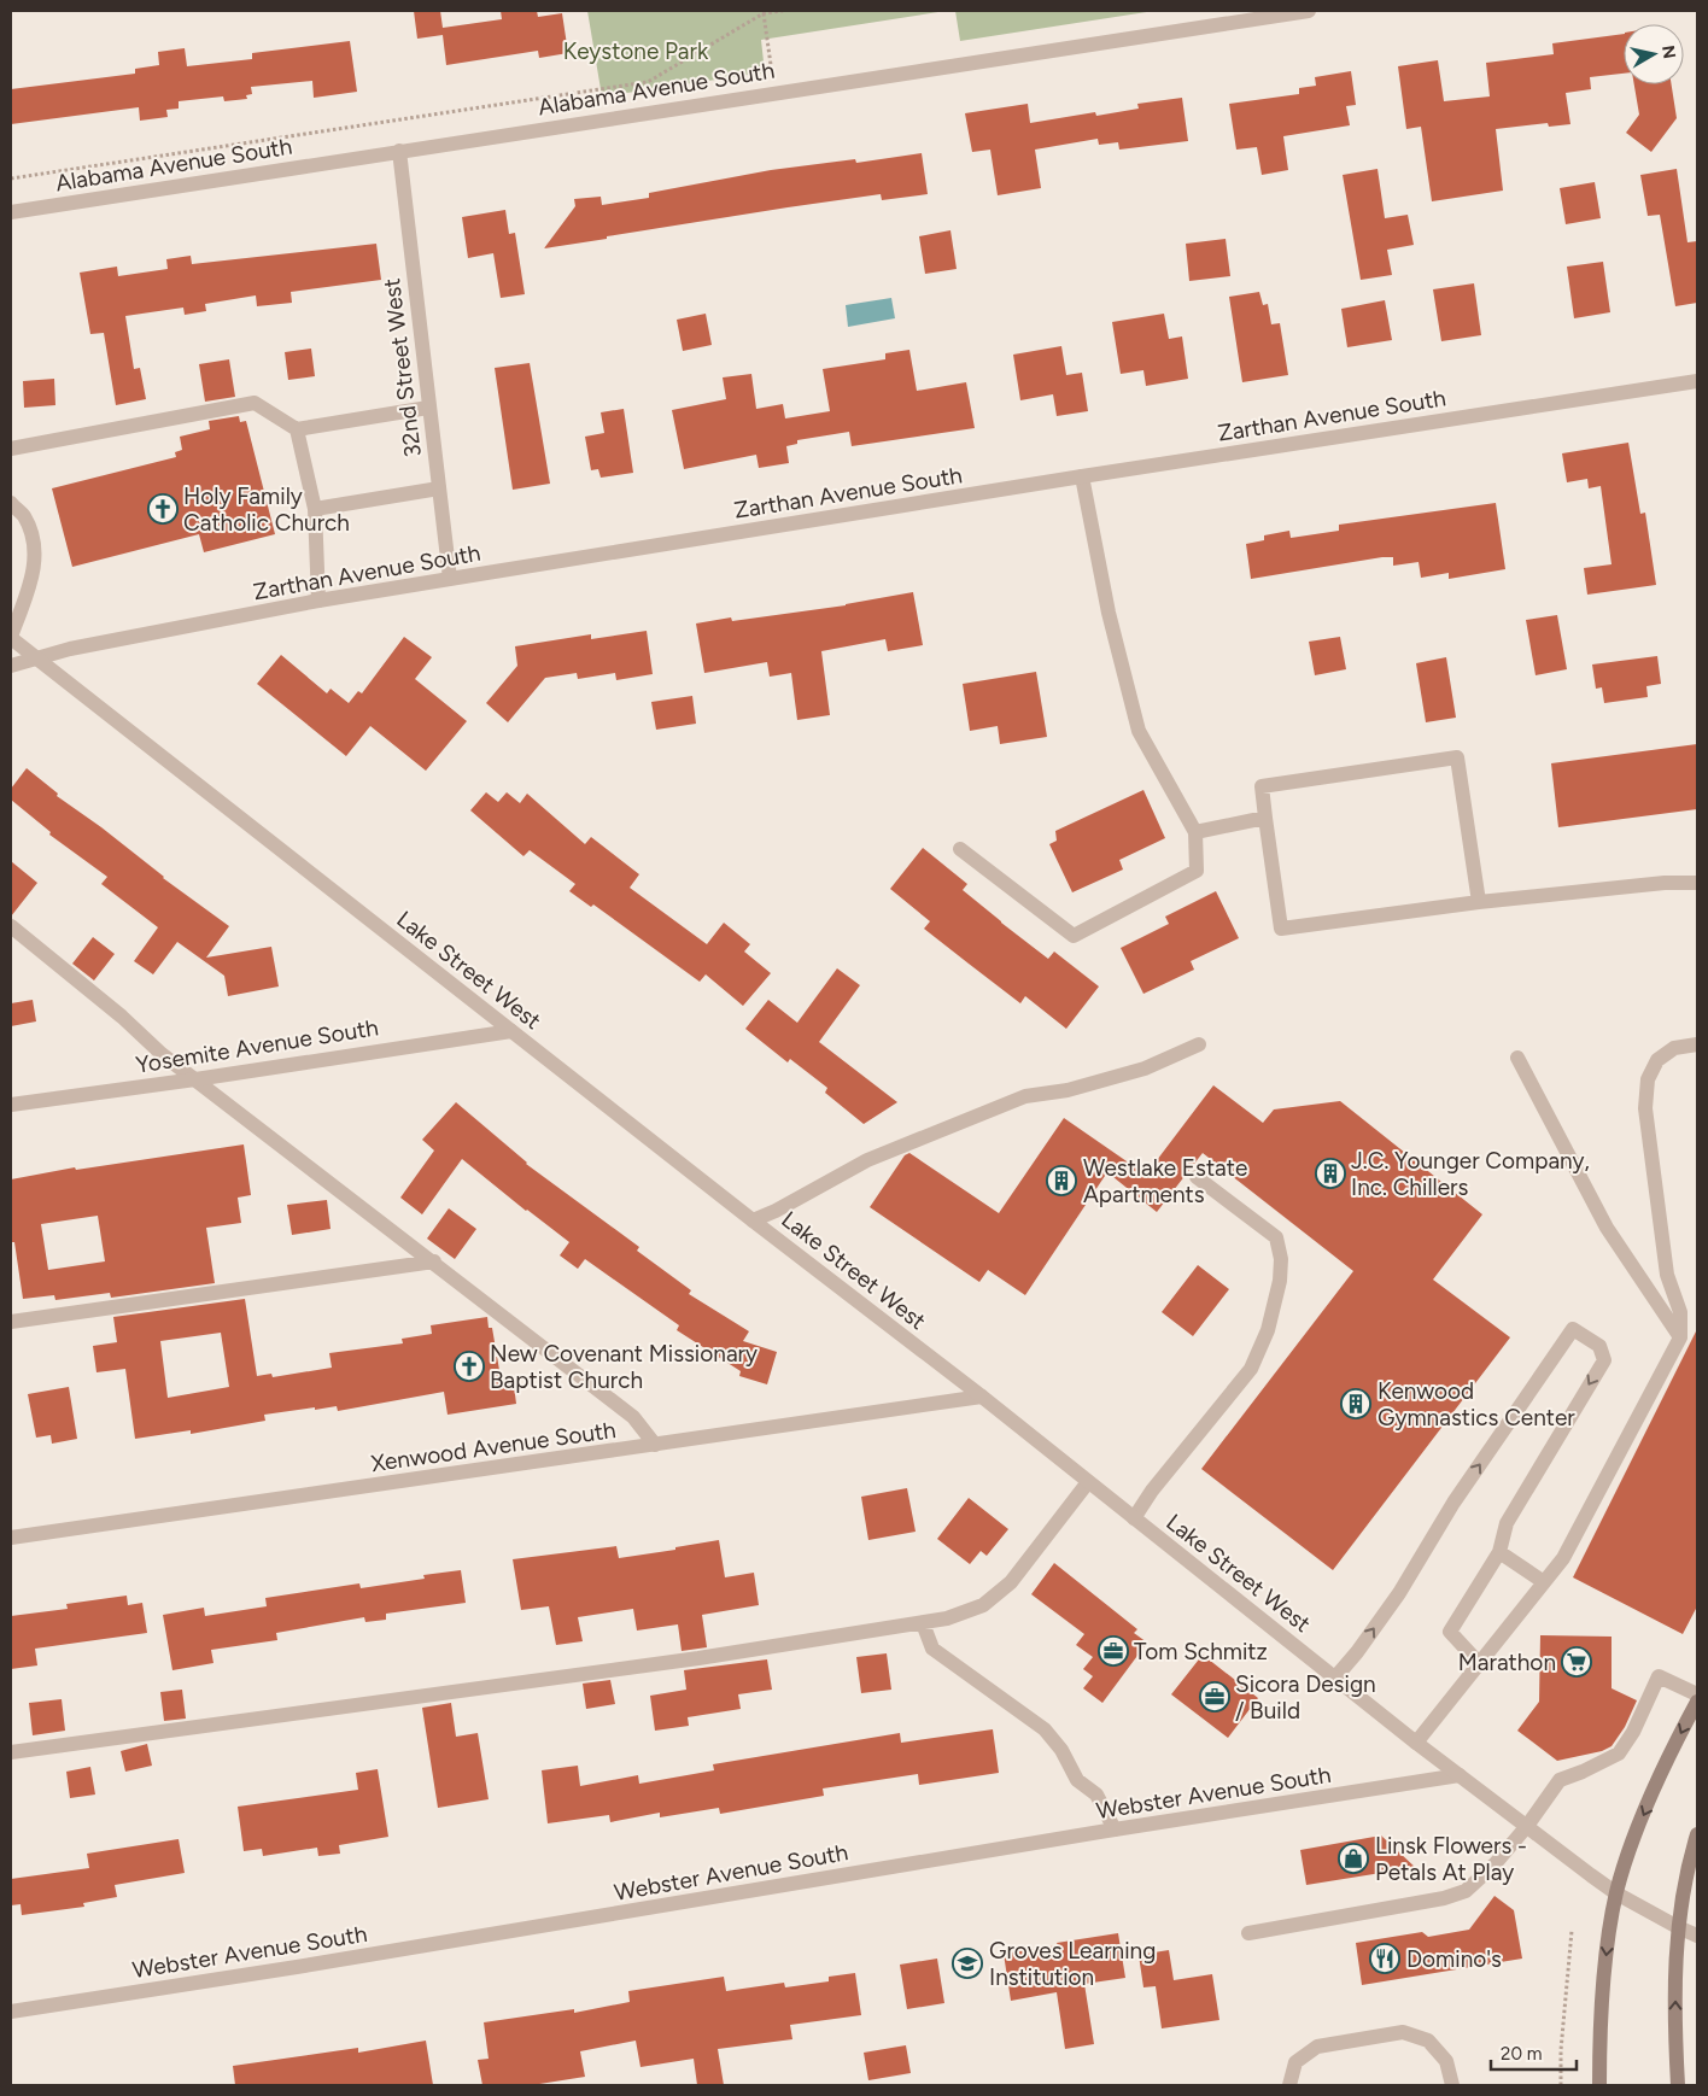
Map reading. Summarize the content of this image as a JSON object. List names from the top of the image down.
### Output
{
  "streets": {
    "street": [
      "Alabama Avenue South",
      "32nd Street West",
      "Zarthan Avenue South",
      "Lake Street West",
      "Yosemite Avenue South",
      "Xenwood Avenue South",
      "Webster Avenue South"
    ]
  },
  "crossings": [
    ["Alabama Avenue South", "32nd Street West"],
    ["32nd Street West", "Zarthan Avenue South"],
    ["Zarthan Avenue South", "Lake Street West"],
    ["Lake Street West", "Yosemite Avenue South"],
    ["Lake Street West", "Xenwood Avenue South"],
    ["Lake Street West", "Webster Avenue South"]
  ],
  "parks": ["Keystone Park"],
  "places": {
    "church": ["Holy Family Catholic Church", "New Covenant Missionary Baptist Church"],
    "building": ["J.C. Younger Company, Inc. Chillers", "Westlake Estate Apartments", "Kenwood Gymnastics Center"],
    "office": ["Tom Schmitz", "Sicora Design / Build"],
    "supermarket": ["Marathon"],
    "shop": ["Linsk Flowers - Petals At Play"],
    "restaurant": ["Domino's"],
    "school or university": ["Groves Learning Institution"]
  },
  "scale_bar": "20 m",
  "north": "right"
}
